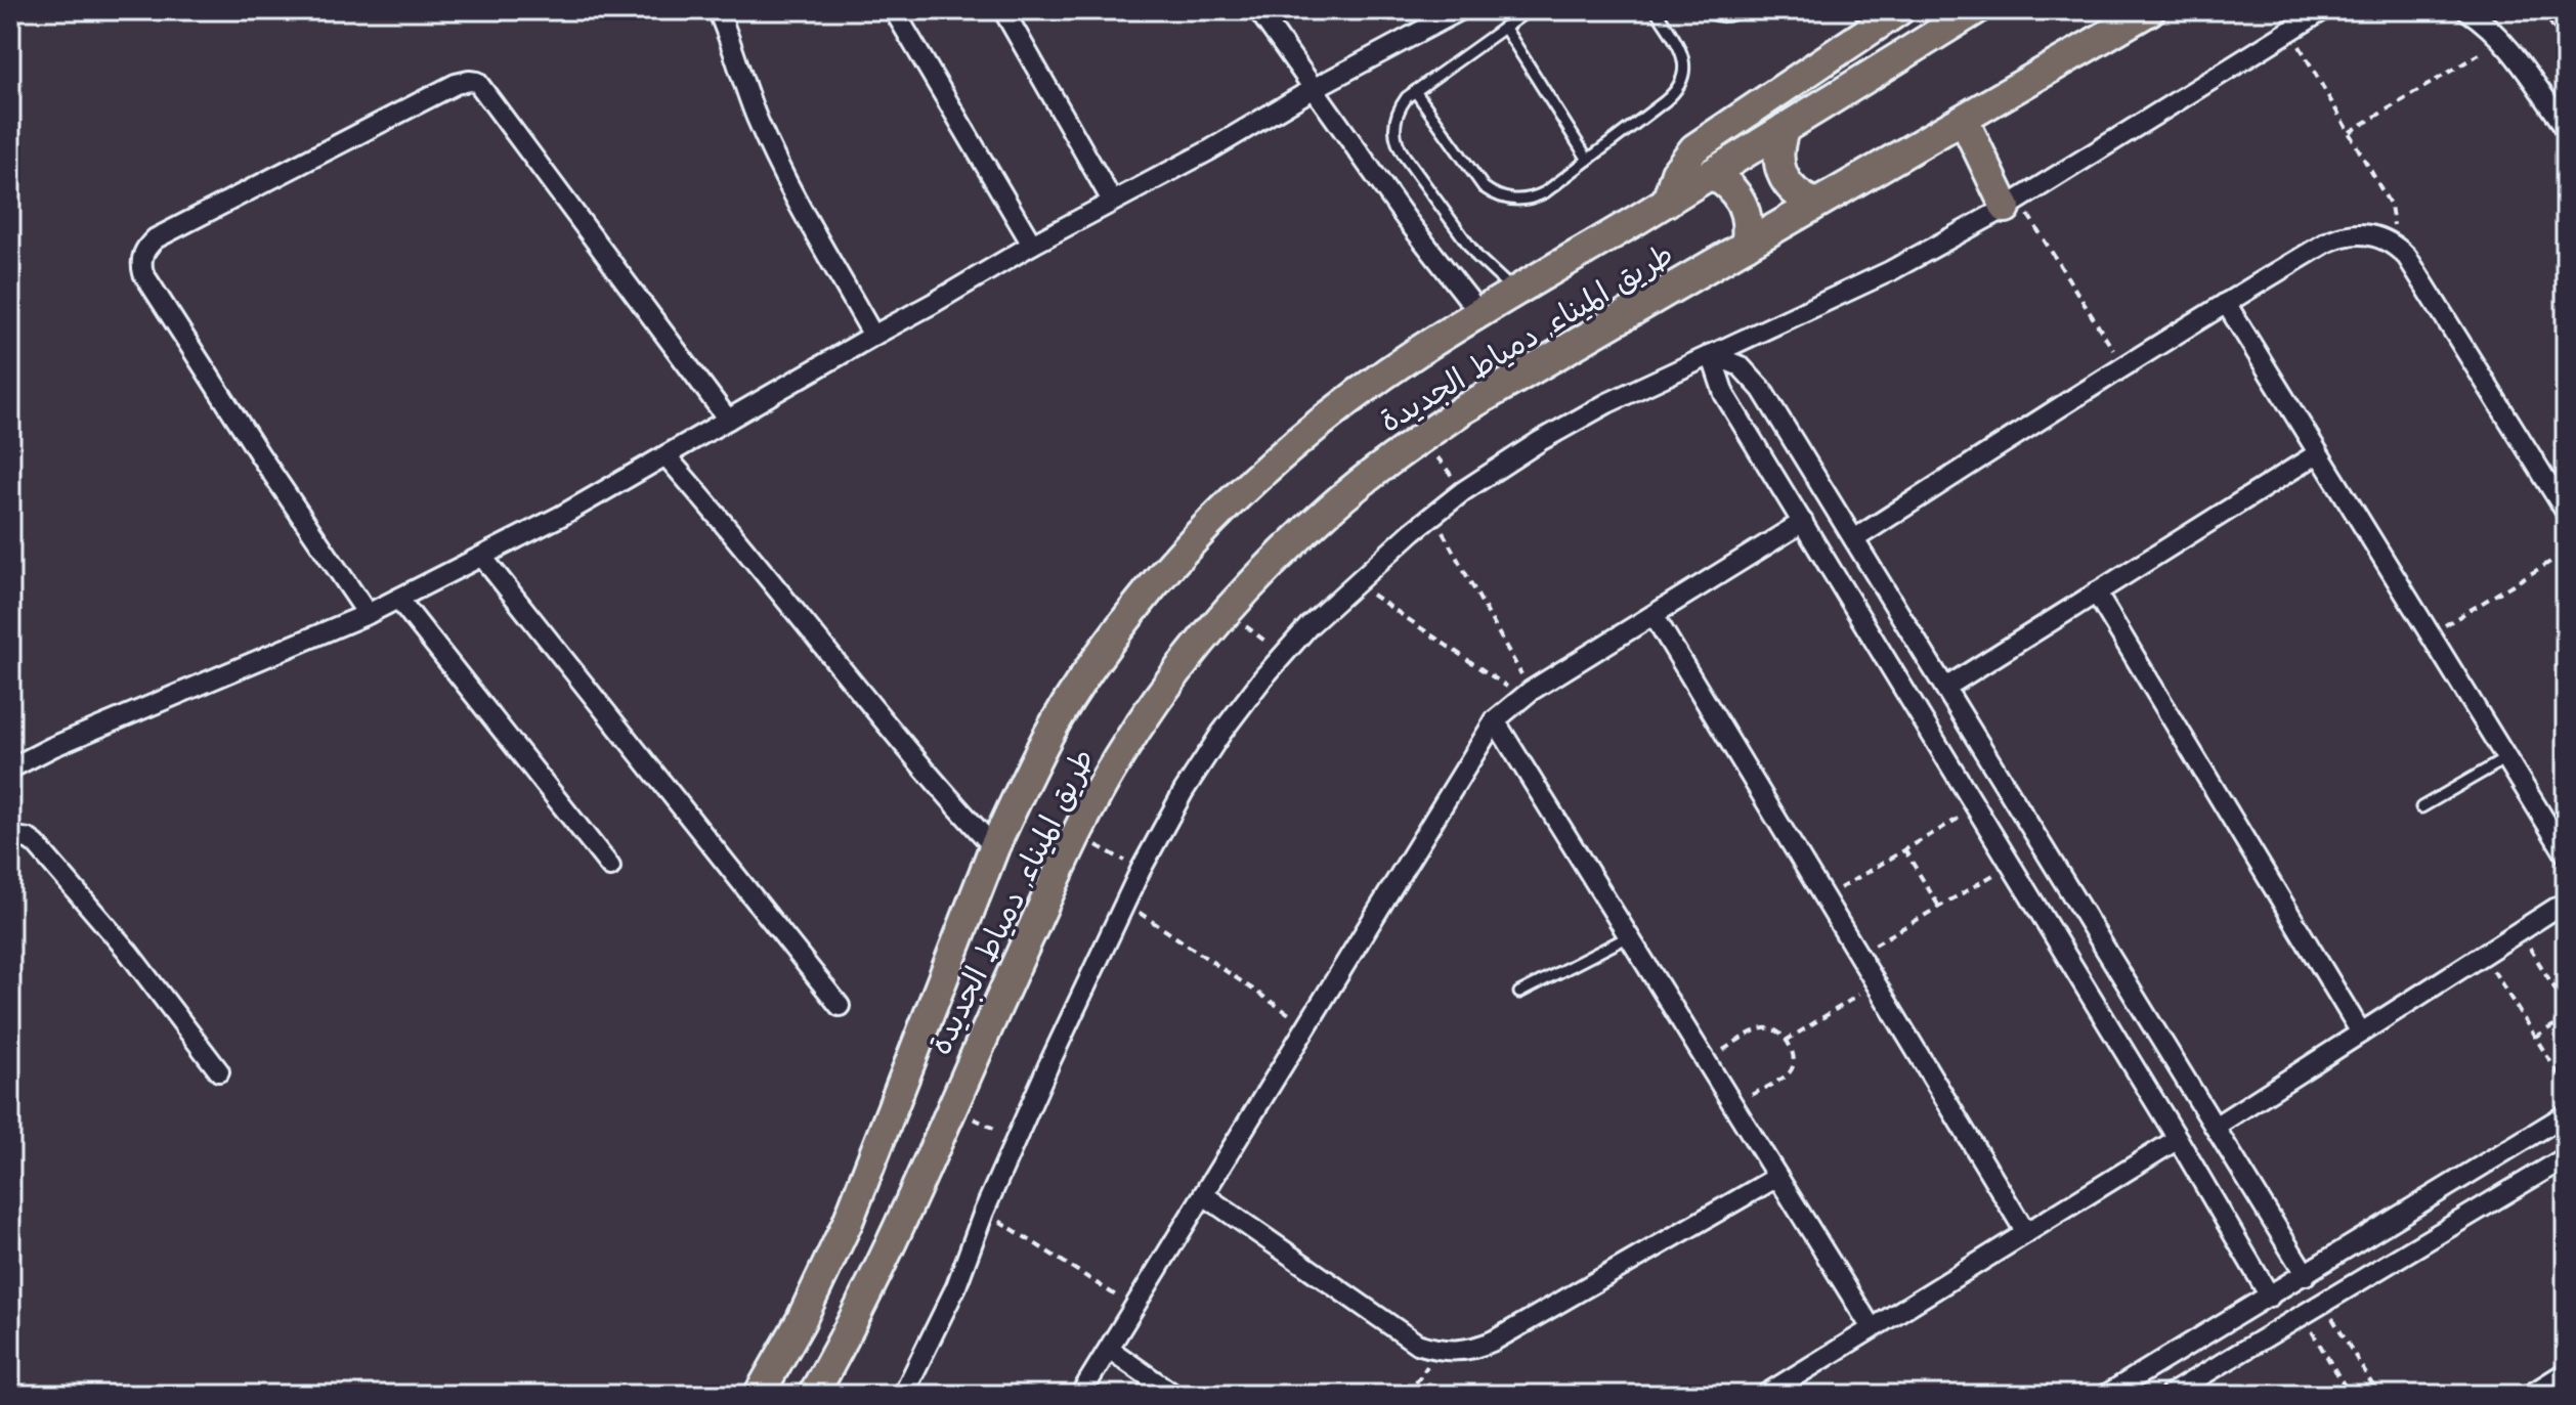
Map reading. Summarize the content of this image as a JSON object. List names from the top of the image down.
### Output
{
  "streets": {
    "main road": ["طريق الميناء, دمياط الجديدة"]
  }
}
